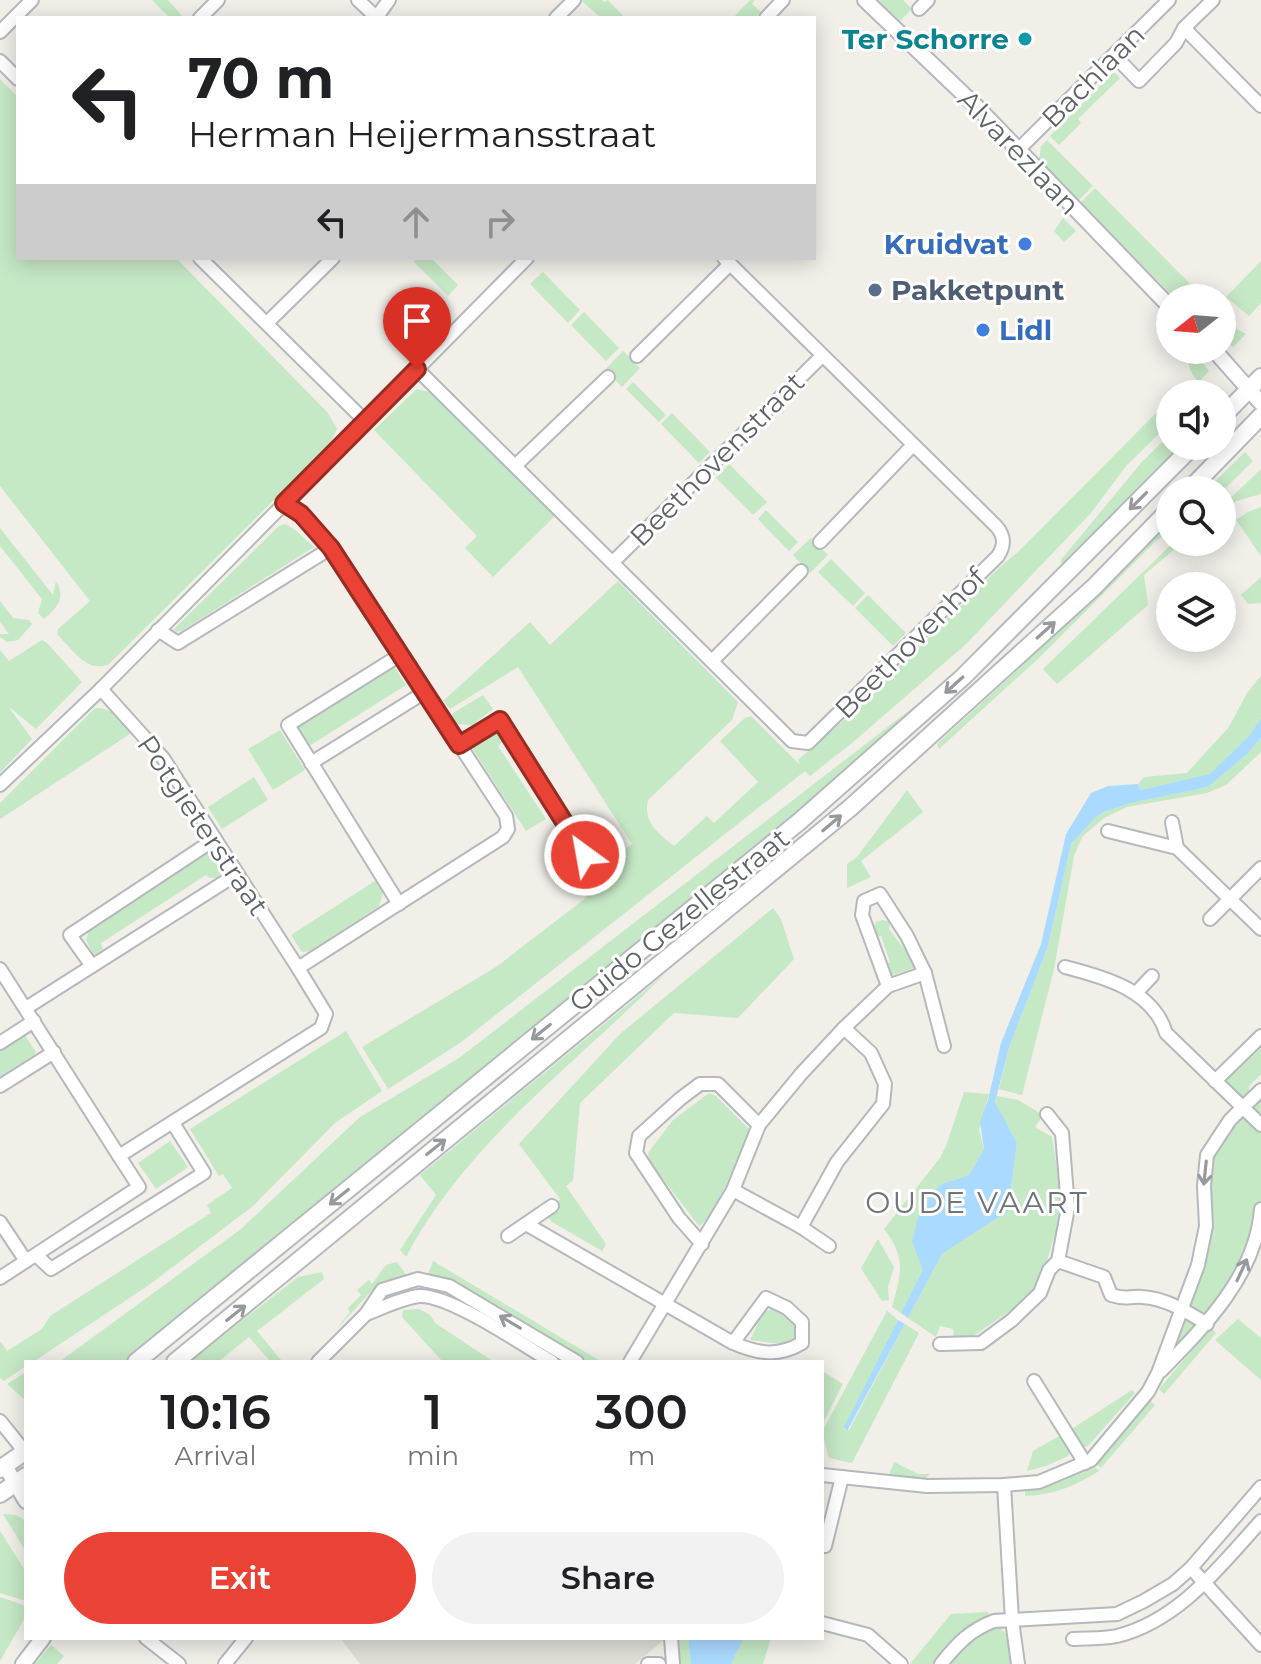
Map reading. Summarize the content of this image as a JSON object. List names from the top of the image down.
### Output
{
  "streets": {
    "main road": ["Guido Gezellestraat"],
    "street": [
      "Bachlaan",
      "Alvarezlaan",
      "Beethovenstraat",
      "Beethovenhof",
      "Potgieterstraat"
    ]
  },
  "crossings": [
    ["Bachlaan", "Alvarezlaan"],
    ["Beethovenstraat", "Beethovenhof"]
  ],
  "districts": ["OUDE VAART"],
  "places": [
    "Ter Schorre",
    "Kruidvat",
    "Pakketpunt",
    "Lidl"
  ],
  "north": "left",
  "page": {
    "turn": ["70 m", "Herman Heijermansstraat"],
    "eta": [
      "10:16",
      "Arrival",
      "1",
      "min",
      "300",
      "m"
    ],
    "buttons": ["Exit", "Share"]
  }
}
